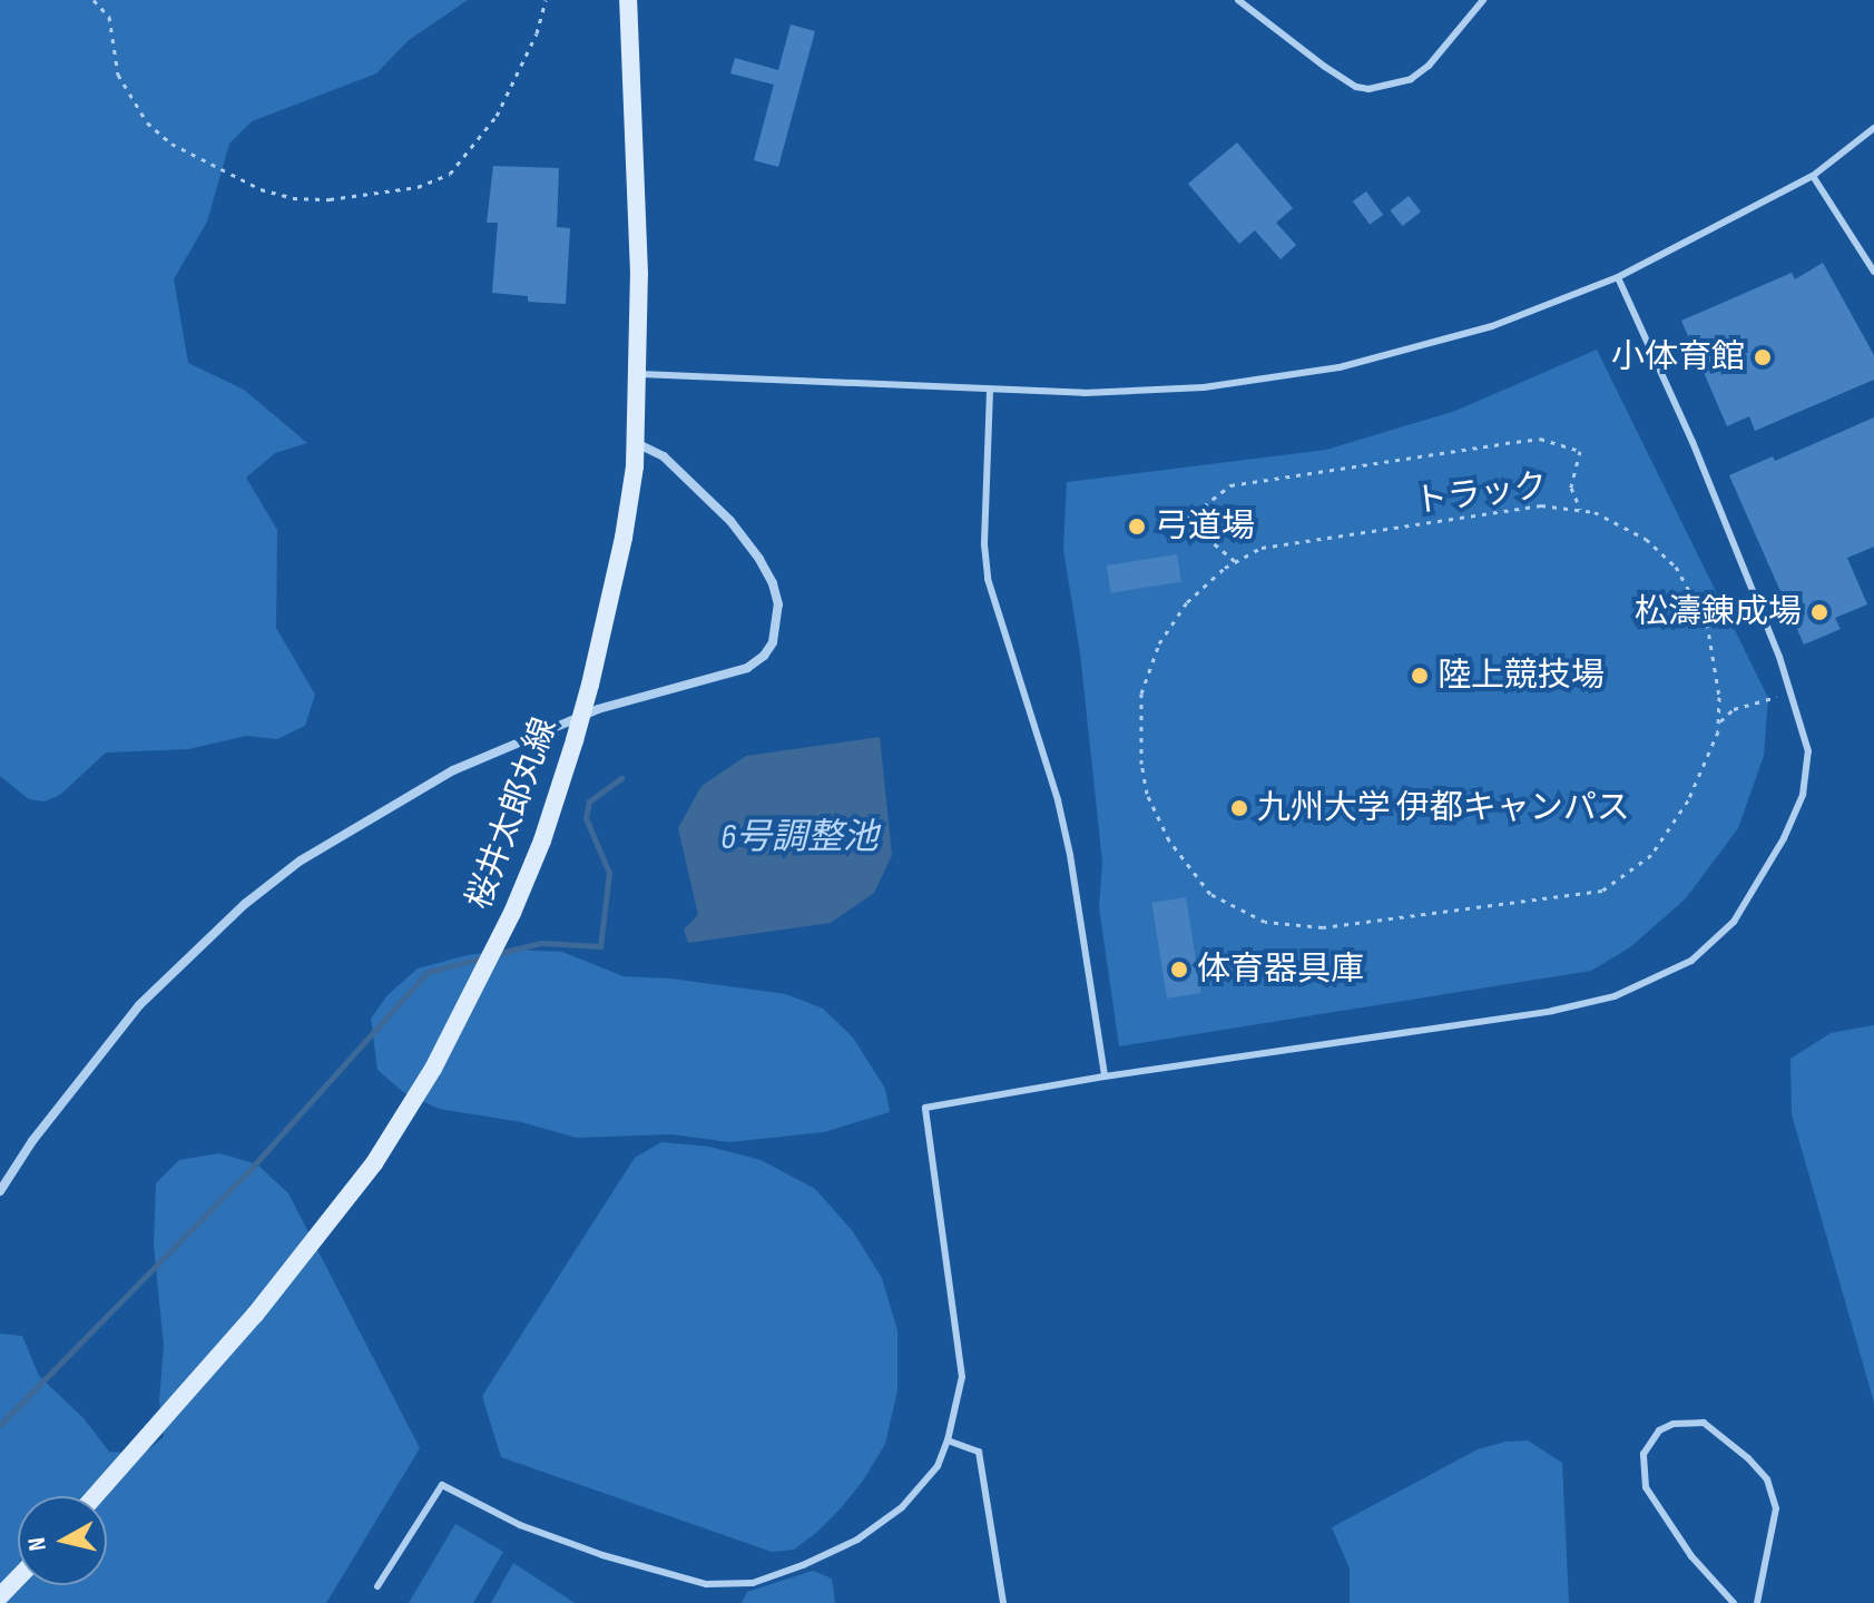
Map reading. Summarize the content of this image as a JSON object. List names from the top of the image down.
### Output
{
  "streets": {
    "main road": ["桜井太郎丸線"],
    "path": ["トラック"]
  },
  "water": ["6号調整池"],
  "places": [
    "小体育館",
    "弓道場",
    "松濤錬成場",
    "陸上競技場",
    "九州大学 伊都キャンパス",
    "体育器具庫"
  ],
  "north": "left"
}
